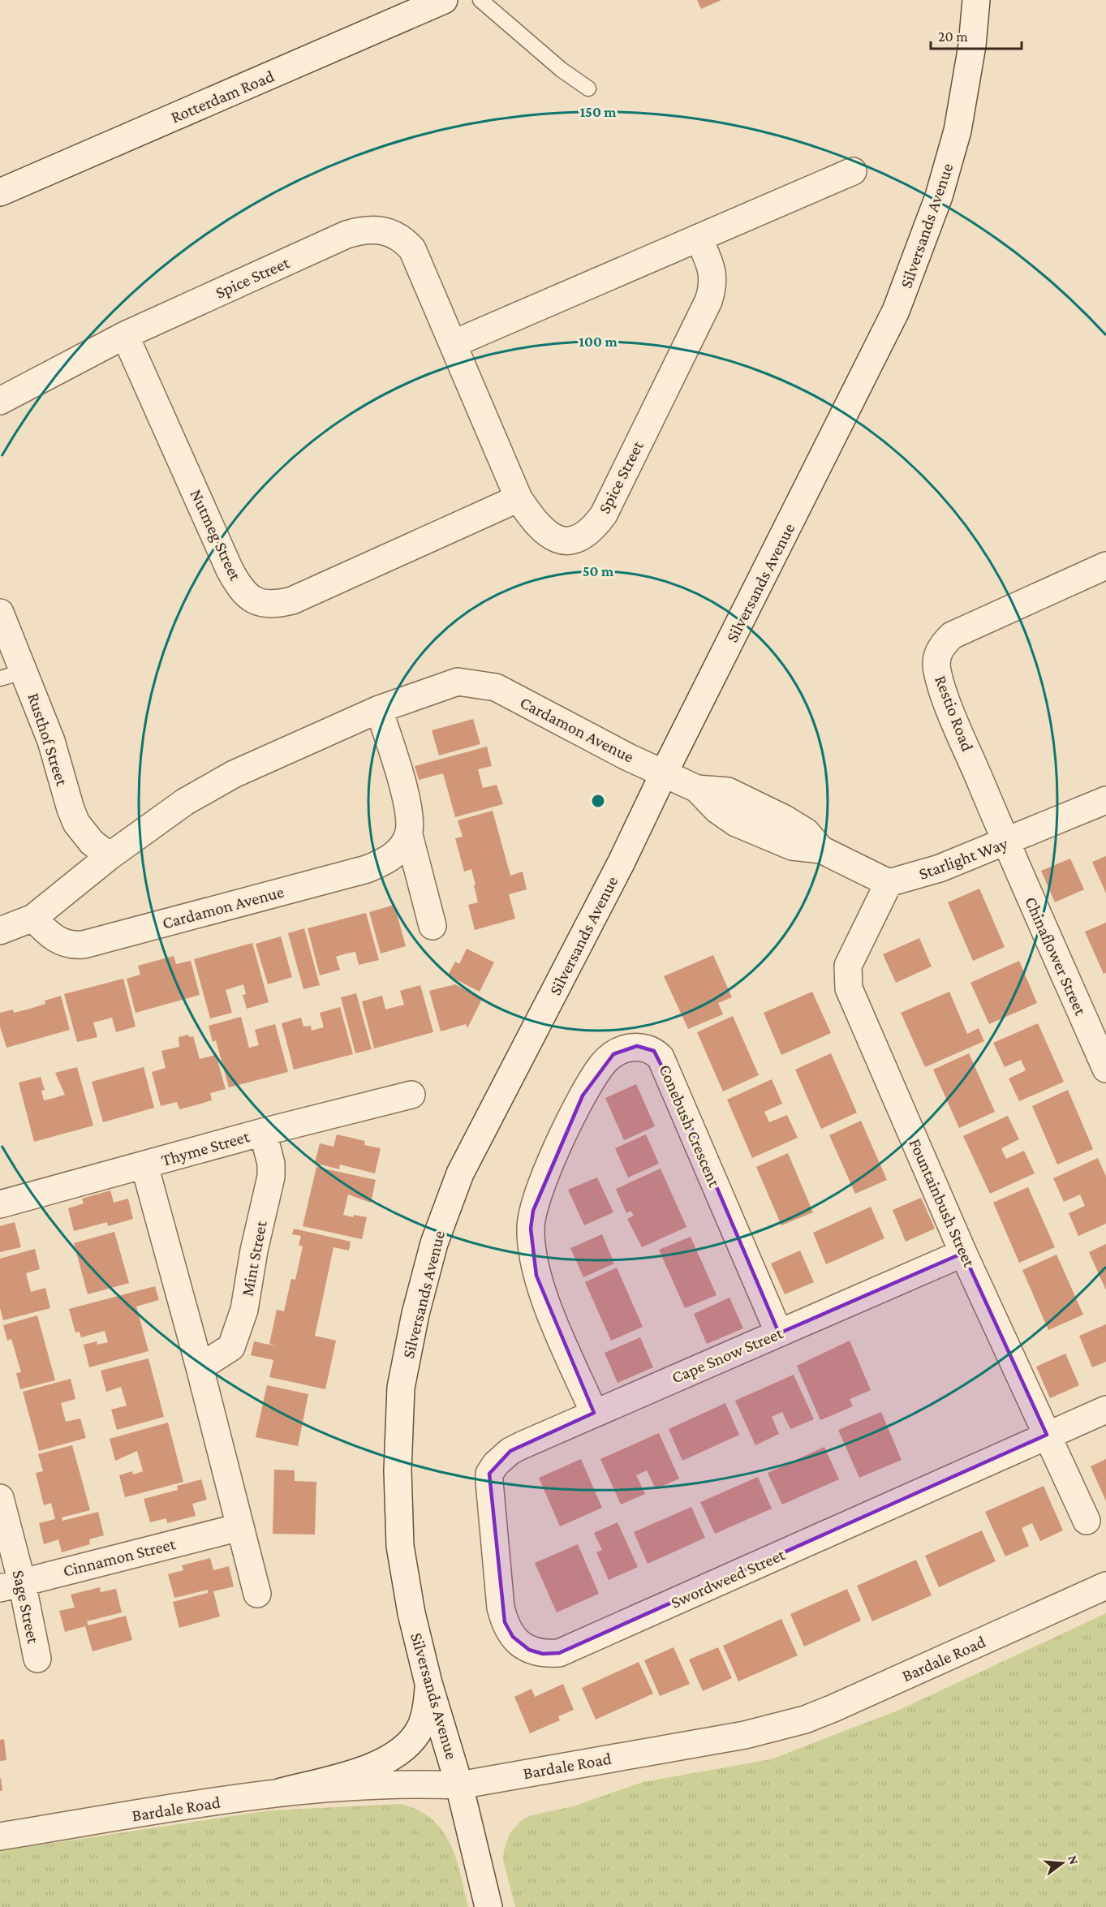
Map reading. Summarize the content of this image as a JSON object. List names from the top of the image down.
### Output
{
  "streets": {
    "street": [
      "Rotterdam Road",
      "Silversands Avenue",
      "Spice Street",
      "Nutmeg Street",
      "Restio Road",
      "Cardamon Avenue",
      "Rusthof Street",
      "Starlight Way",
      "Chinaflower Street",
      "Conebush Crescent",
      "Thyme Street",
      "Fountainbush Street",
      "Mint Street",
      "Cape Snow Street",
      "Cinnamon Street",
      "Swordweed Street",
      "Sage Street",
      "Bardale Road"
    ]
  },
  "crossings": [
    ["Silversands Avenue", "Cardamon Avenue"],
    ["Silversands Avenue", "Bardale Road"],
    ["Spice Street", "Nutmeg Street"],
    ["Restio Road", "Starlight Way"],
    ["Restio Road", "Chinaflower Street"],
    ["Cardamon Avenue", "Rusthof Street"],
    ["Starlight Way", "Chinaflower Street"],
    ["Starlight Way", "Fountainbush Street"],
    ["Conebush Crescent", "Cape Snow Street"],
    ["Thyme Street", "Mint Street"],
    ["Fountainbush Street", "Cape Snow Street"],
    ["Fountainbush Street", "Swordweed Street"],
    ["Cape Snow Street", "Swordweed Street"],
    ["Cinnamon Street", "Sage Street"]
  ],
  "scale_bar": "20 m",
  "north": "right",
  "rings": ["150 m", "100 m", "50 m"]
}
